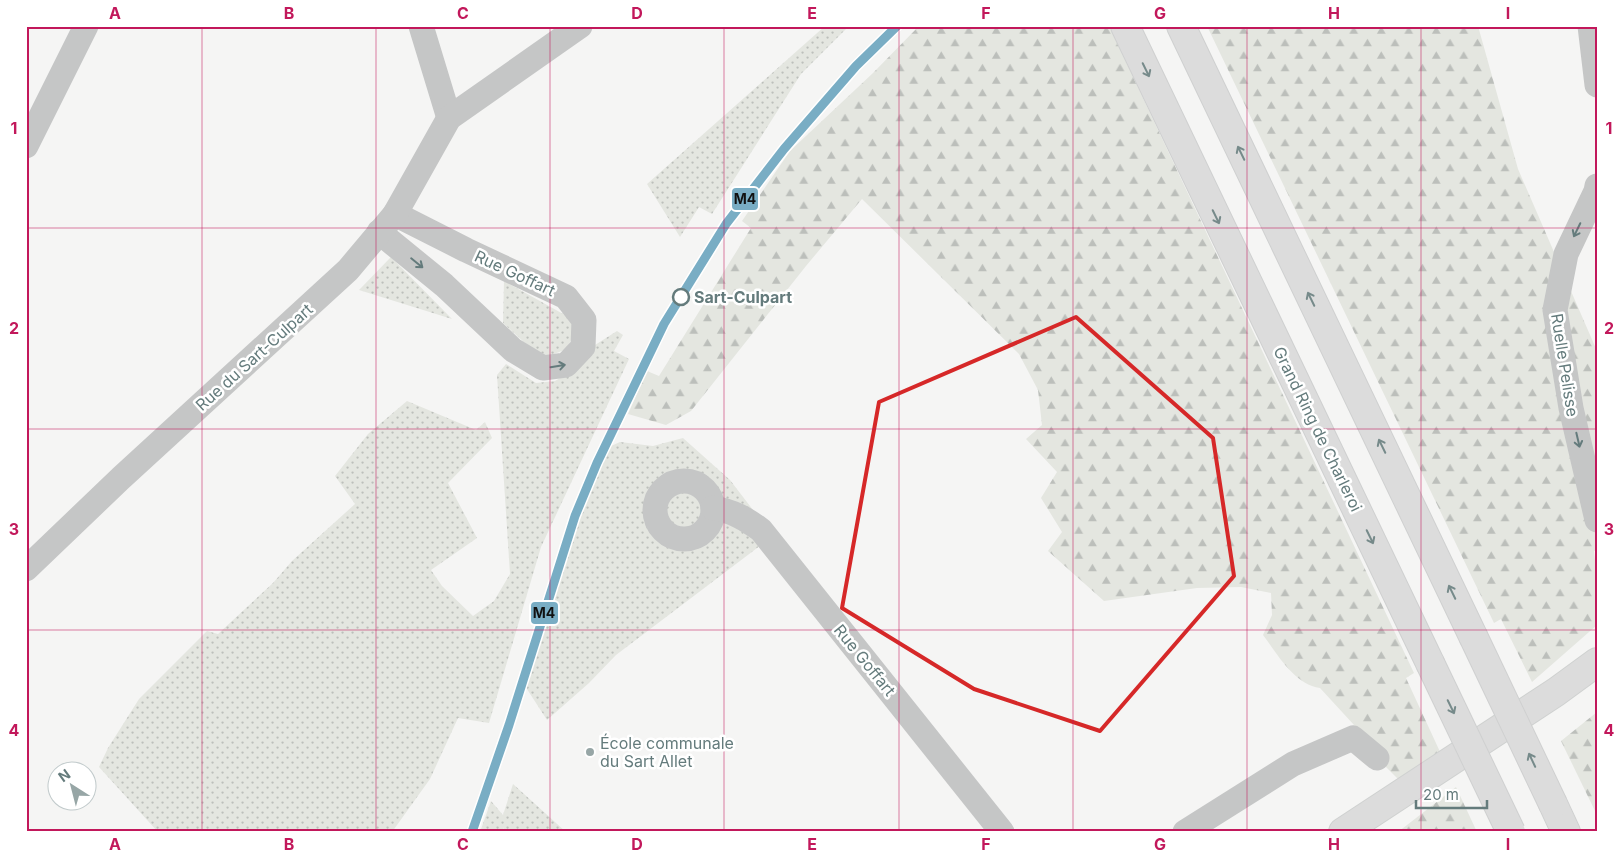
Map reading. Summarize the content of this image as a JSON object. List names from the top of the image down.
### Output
{
  "streets": {
    "main road": ["Grand Ring de Charleroi"],
    "street": ["Rue Goffart", "Rue du Sart-Culpart", "Ruelle Pelisse"]
  },
  "crossings": [
    ["Rue Goffart", "Rue du Sart-Culpart"]
  ],
  "one_way": ["Ruelle Pelisse"],
  "places": ["Sart-Culpart", "École communale du Sart Allet"],
  "lines": ["transit line M4"],
  "scale_bar": "20 m",
  "north": "top left",
  "grid": {
    "columns": [
      "A",
      "B",
      "C",
      "D",
      "E",
      "F",
      "G",
      "H",
      "I"
    ],
    "rows": [
      "1",
      "2",
      "3",
      "4"
    ]
  }
}
